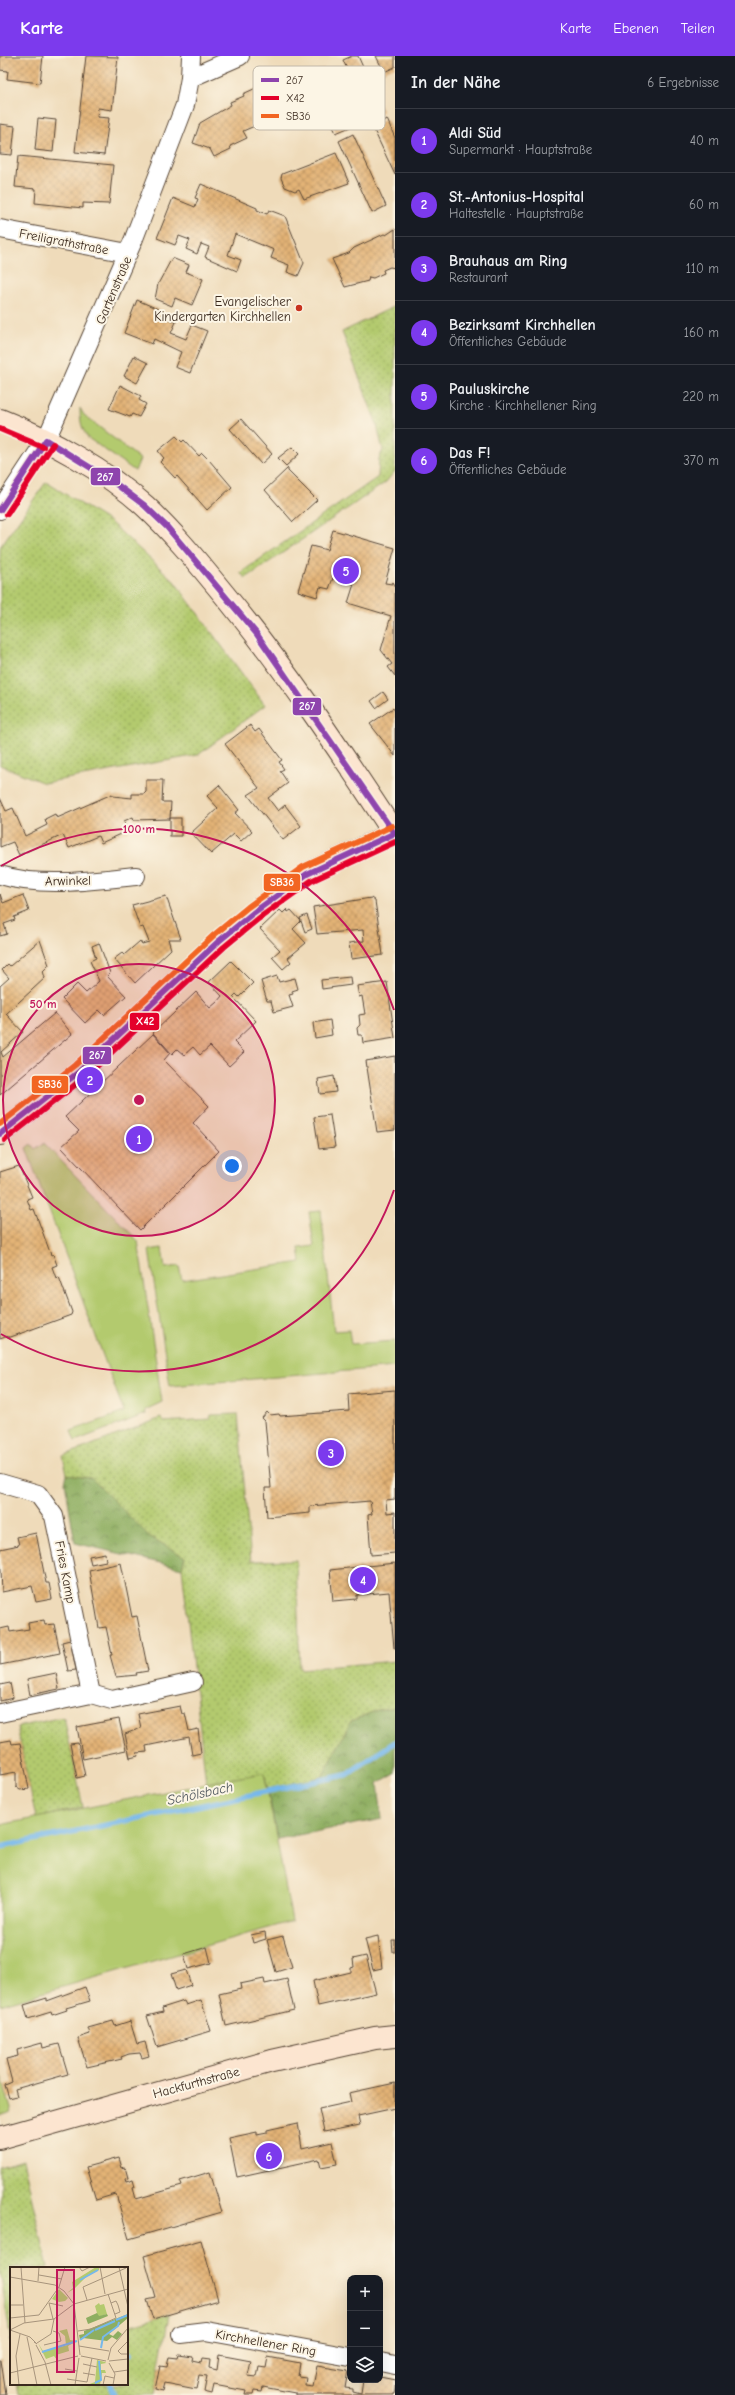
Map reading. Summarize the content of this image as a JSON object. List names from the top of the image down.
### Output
{
  "streets": {
    "street": [
      "Freiligrathstraße",
      "Gartenstraße",
      "Arwinkel",
      "Fries Kamp",
      "Hackfurthstraße",
      "Kirchhellener Ring"
    ]
  },
  "crossings": [
    ["Freiligrathstraße", "Gartenstraße"]
  ],
  "water": ["Schölsbach"],
  "places": ["Evangelischer Kindergarten Kirchhellen"],
  "lines": ["transit line X42", "transit line 267", "transit line SB36"],
  "legend": ["267", "X42", "SB36"],
  "page": {
    "header": "Karte",
    "nav": ["Karte", "Ebenen", "Teilen"],
    "heading": ["In der Nähe", "6 Ergebnisse"],
    "list": [
      {
        "mark": "1",
        "name": "Aldi Süd",
        "note": "Supermarkt · Hauptstraße",
        "value": "40 m"
      },
      {
        "mark": "2",
        "name": "St.-Antonius-Hospital",
        "note": "Haltestelle · Hauptstraße",
        "value": "60 m"
      },
      {
        "mark": "3",
        "name": "Brauhaus am Ring",
        "note": "Restaurant",
        "value": "110 m"
      },
      {
        "mark": "4",
        "name": "Bezirksamt Kirchhellen",
        "note": "Öffentliches Gebäude",
        "value": "160 m"
      },
      {
        "mark": "5",
        "name": "Pauluskirche",
        "note": "Kirche · Kirchhellener Ring",
        "value": "220 m"
      },
      {
        "mark": "6",
        "name": "Das F!",
        "note": "Öffentliches Gebäude",
        "value": "370 m"
      }
    ],
    "pins": [
      "5",
      "2",
      "1",
      "3",
      "4",
      "6"
    ],
    "map_buttons": ["+", "−"]
  },
  "rings": ["100 m", "50 m"]
}
